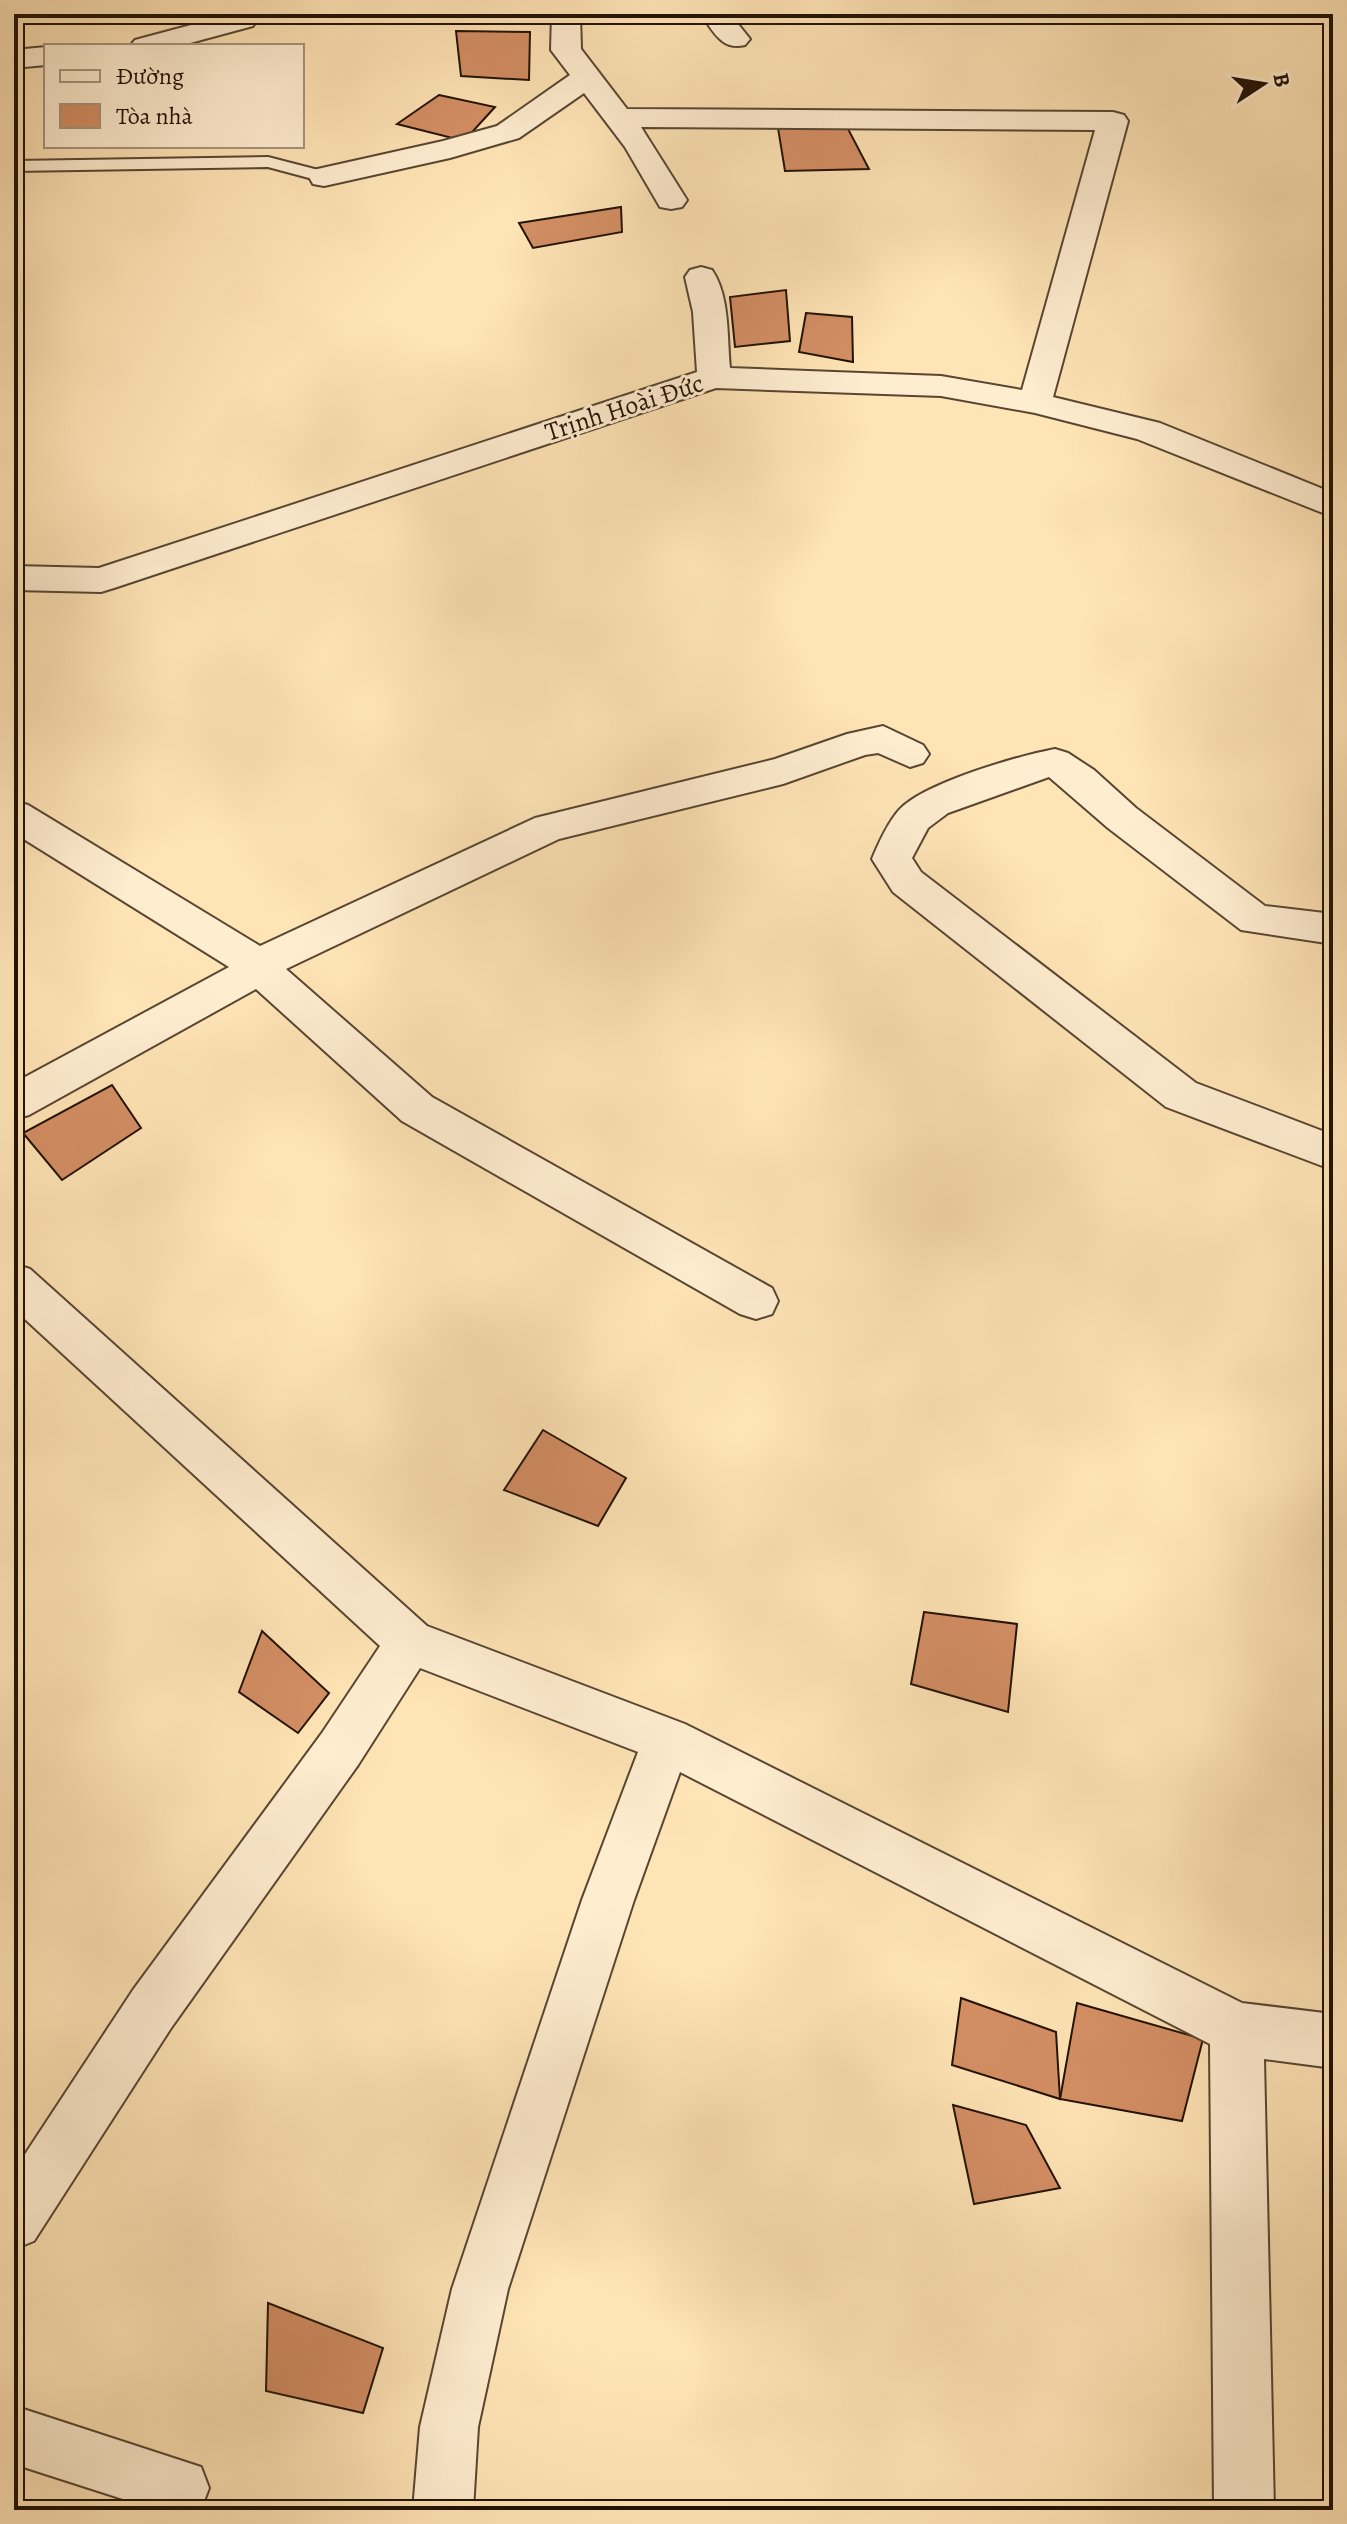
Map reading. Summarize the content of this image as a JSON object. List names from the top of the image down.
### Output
{
  "streets": {
    "street": ["Trịnh Hoài Đức"]
  },
  "legend": ["Đường", "Tòa nhà"],
  "north": "right"
}
